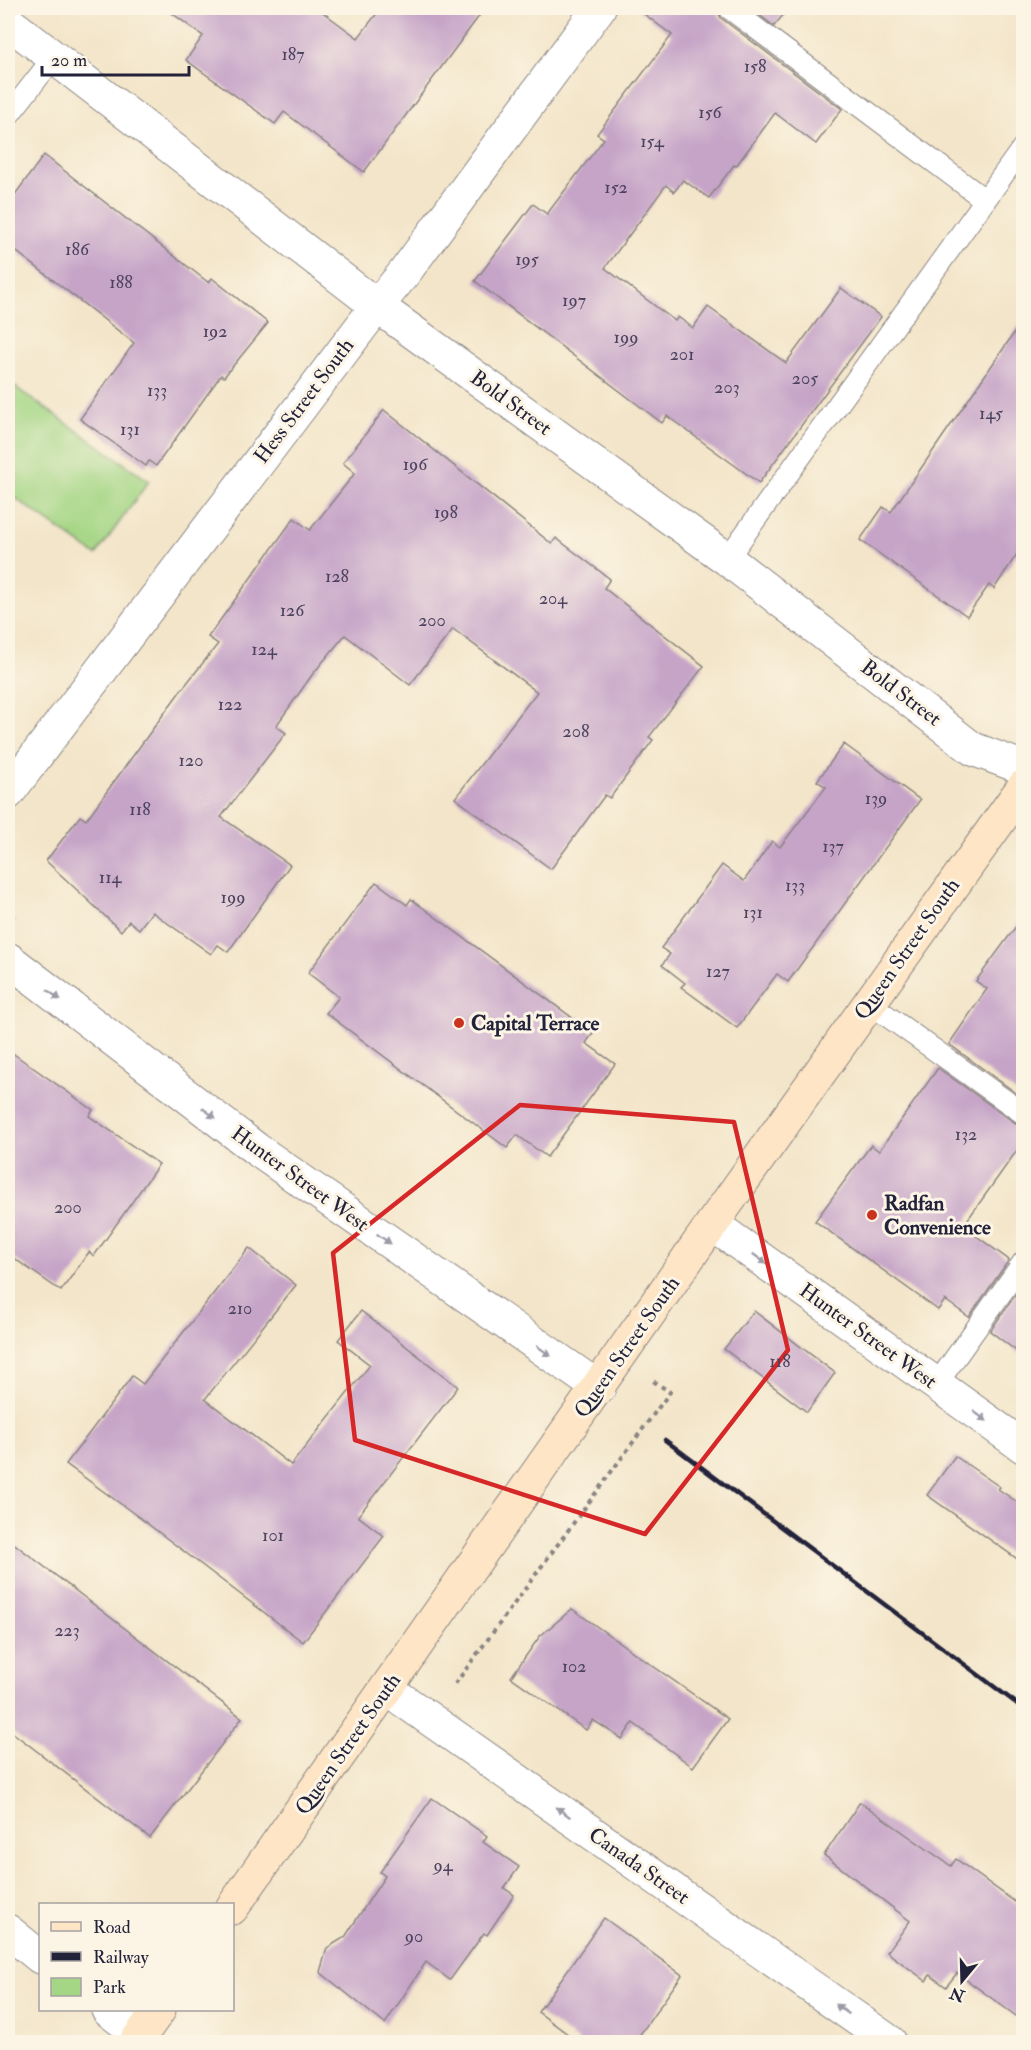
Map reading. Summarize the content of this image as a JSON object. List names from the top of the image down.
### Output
{
  "streets": {
    "main road": ["Queen Street South"],
    "street": [
      "Hess Street South",
      "Bold Street",
      "Hunter Street West",
      "Canada Street"
    ]
  },
  "crossings": [
    ["Hess Street South", "Bold Street"],
    ["Queen Street South", "Hunter Street West"],
    ["Queen Street South", "Canada Street"]
  ],
  "one_way": ["Hunter Street West", "Canada Street"],
  "places": ["Capital Terrace", "Radfan Convenience"],
  "house_numbers": [
    "187",
    "158",
    "156",
    "154",
    "152",
    "186",
    "195",
    "188",
    "197",
    "192",
    "199",
    "201",
    "205",
    "203",
    "133",
    "145",
    "131",
    "196",
    "198",
    "128",
    "204",
    "126",
    "200",
    "124",
    "122",
    "208",
    "120",
    "139",
    "118",
    "137",
    "114",
    "133",
    "199",
    "131",
    "127",
    "132",
    "200",
    "210",
    "118",
    "101",
    "223",
    "102",
    "94",
    "90"
  ],
  "legend": ["Road", "Railway", "Park"],
  "scale_bar": "20 m",
  "north": "bottom"
}
